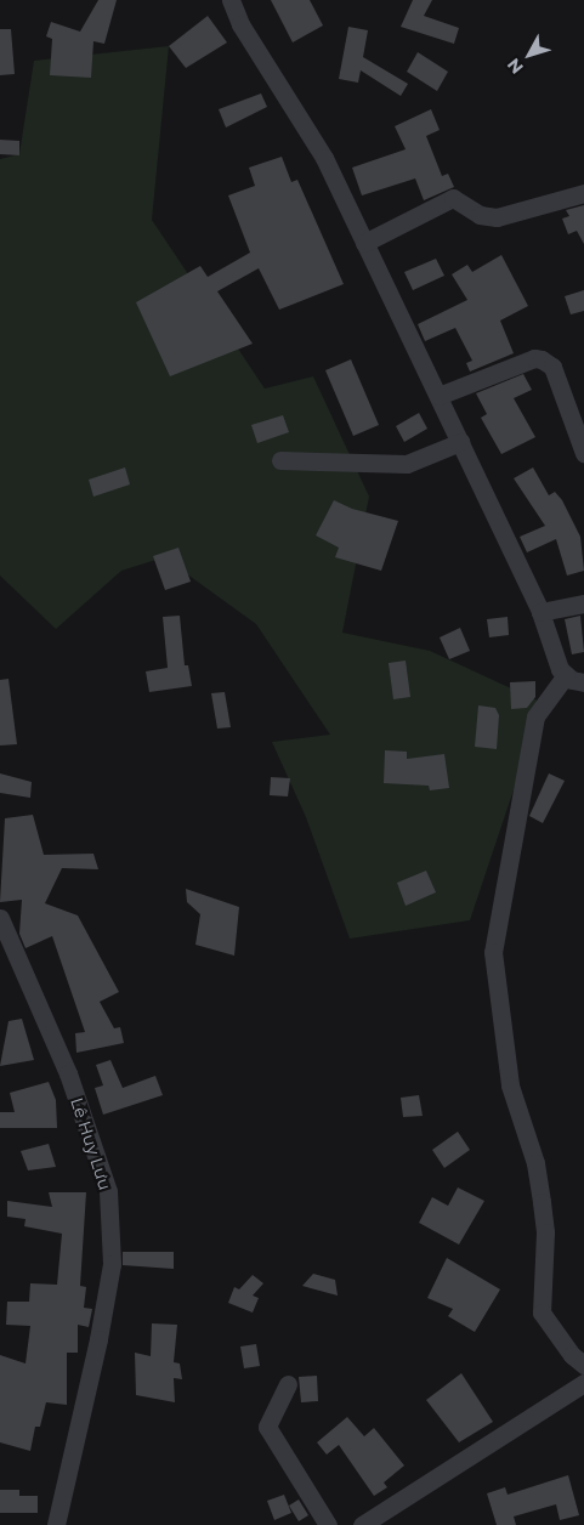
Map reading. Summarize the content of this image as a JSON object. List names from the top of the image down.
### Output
{
  "streets": {
    "street": ["Lê Huy Lưu"]
  },
  "north": "bottom left"
}
